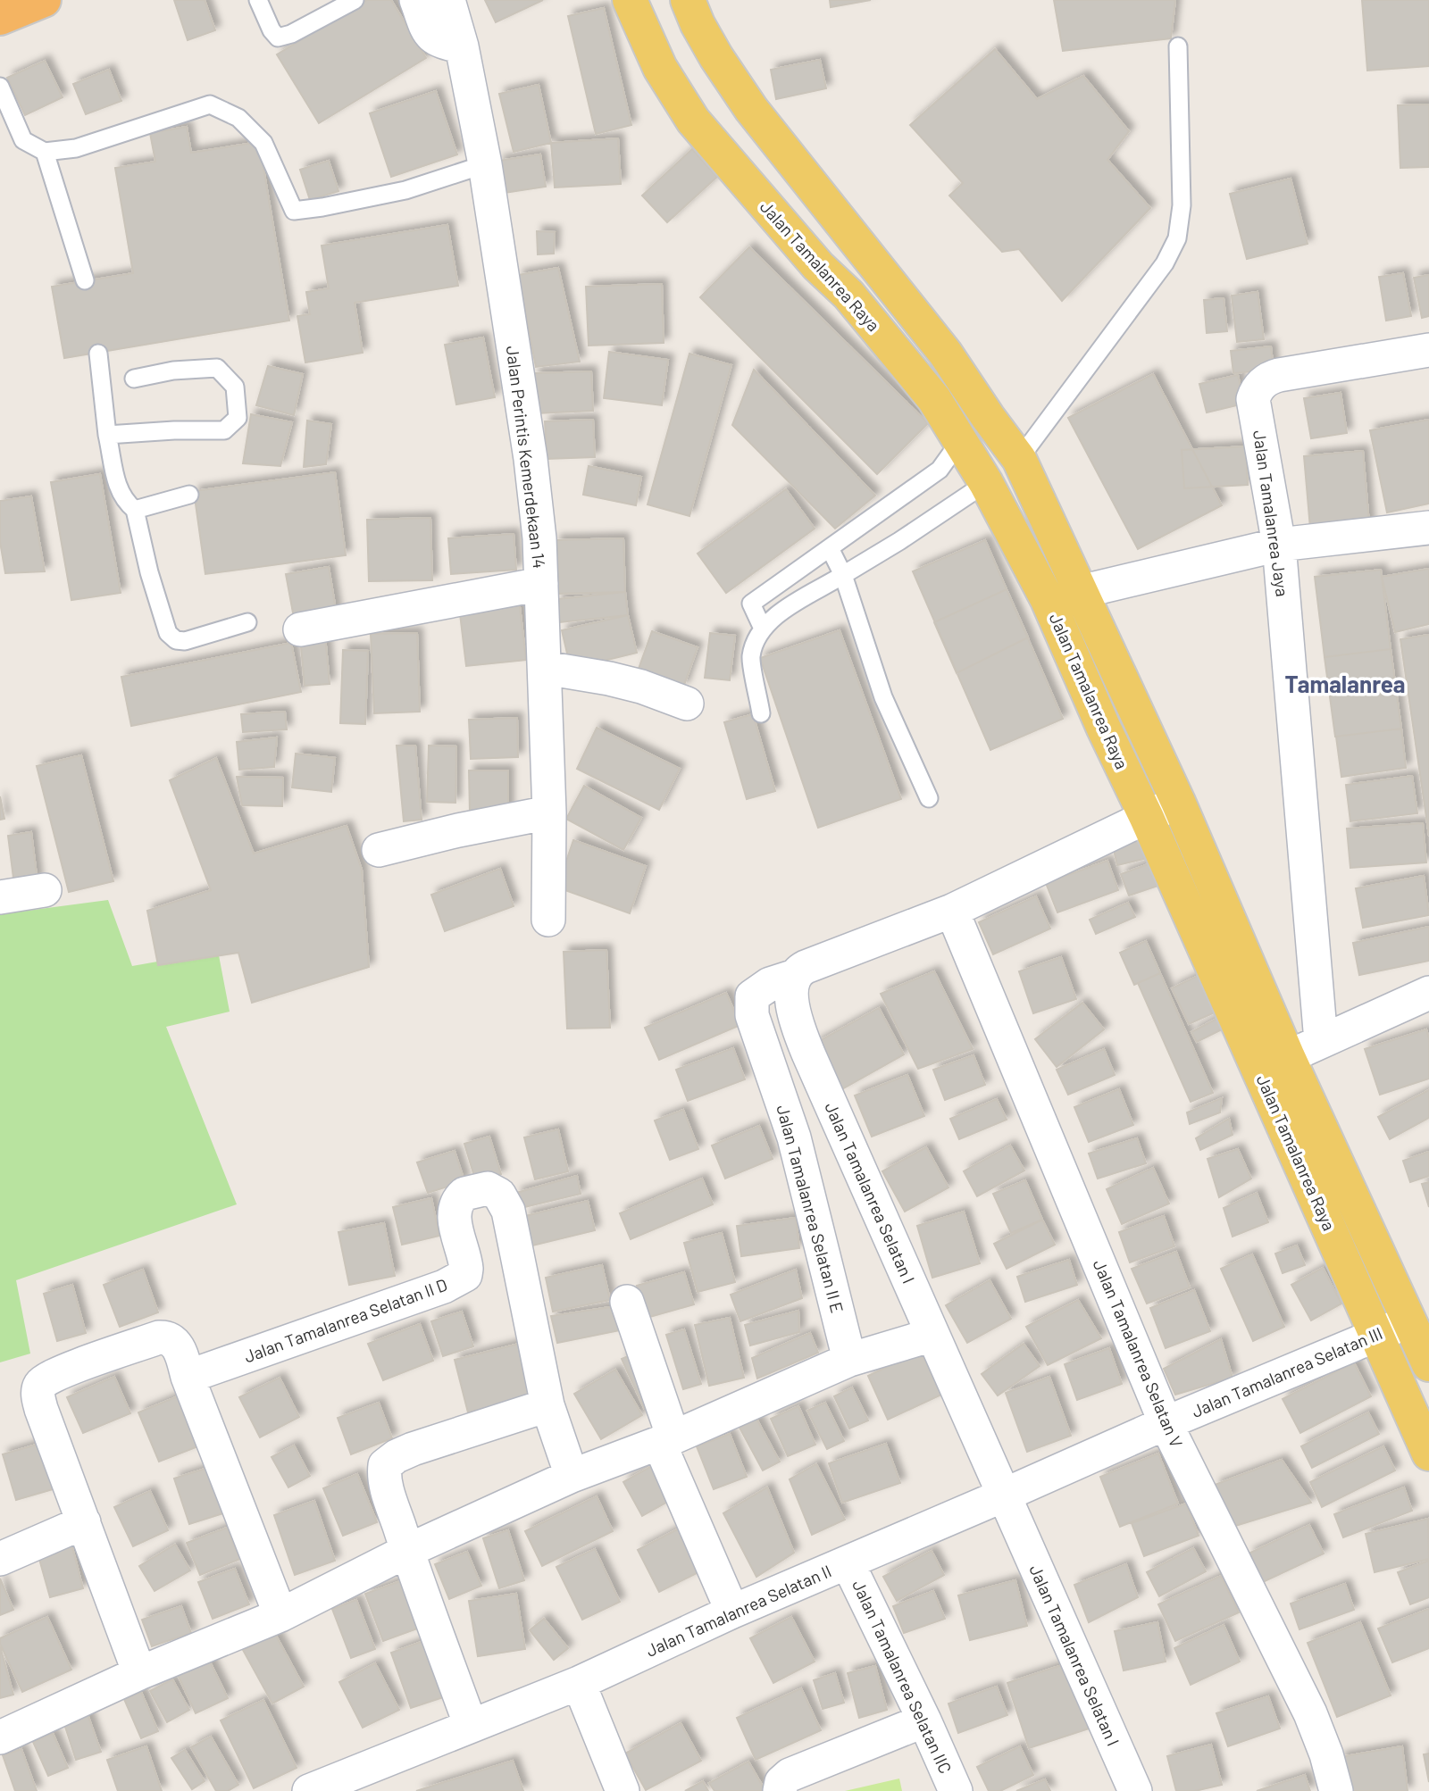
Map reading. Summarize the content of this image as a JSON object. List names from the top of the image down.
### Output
{
  "streets": {
    "main road": ["Jalan Tamalanrea Raya"],
    "street": [
      "Jalan Perintis Kemerdekaan 14",
      "Jalan Tamalanrea Jaya",
      "Jalan Tamalanrea Selatan I",
      "Jalan Tamalanrea Selatan II E",
      "Jalan Tamalanrea Selatan II D",
      "Jalan Tamalanrea Selatan V",
      "Jalan Tamalanrea Selatan III",
      "Jalan Tamalanrea Selatan II",
      "Jalan Tamalanrea Selatan IIC"
    ]
  },
  "crossings": [
    ["Jalan Tamalanrea Raya", "Jalan Tamalanrea Selatan III"],
    ["Jalan Tamalanrea Selatan I", "Jalan Tamalanrea Selatan II E"],
    ["Jalan Tamalanrea Selatan I", "Jalan Tamalanrea Selatan II"],
    ["Jalan Tamalanrea Selatan V", "Jalan Tamalanrea Selatan III"],
    ["Jalan Tamalanrea Selatan V", "Jalan Tamalanrea Selatan II"],
    ["Jalan Tamalanrea Selatan III", "Jalan Tamalanrea Selatan II"],
    ["Jalan Tamalanrea Selatan II", "Jalan Tamalanrea Selatan IIC"]
  ],
  "districts": ["Tamalanrea"]
}
